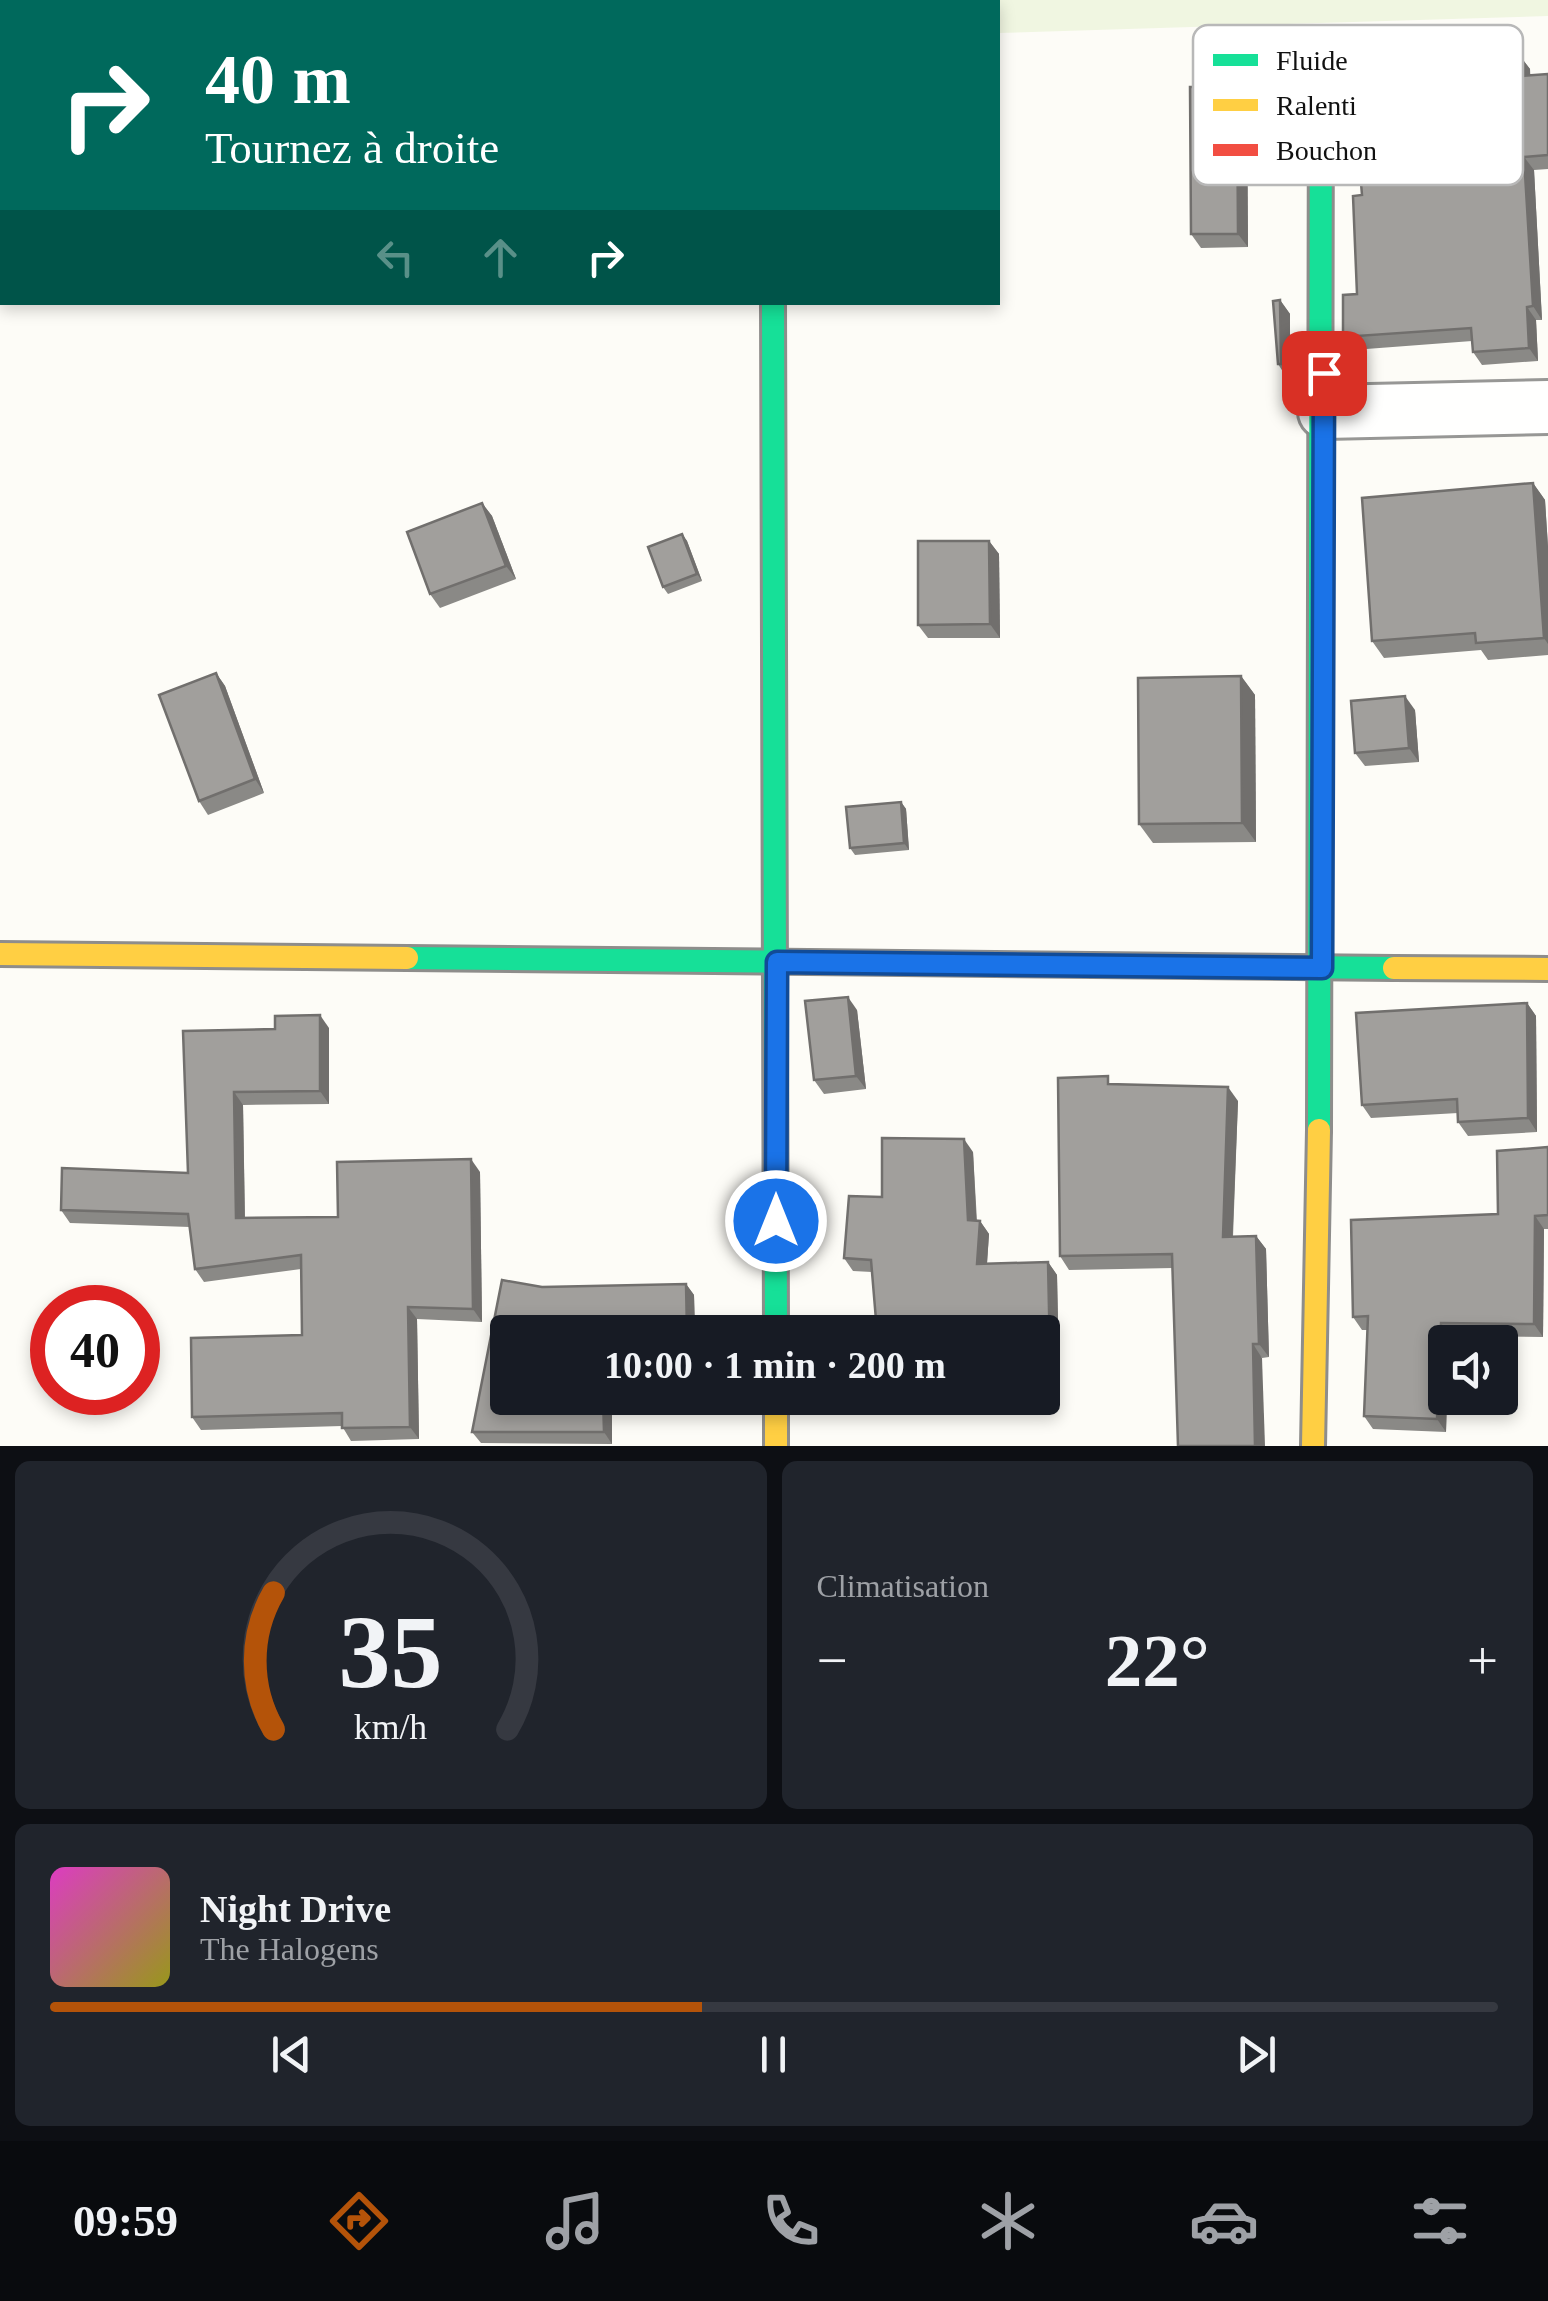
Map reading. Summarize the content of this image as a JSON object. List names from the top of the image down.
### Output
{
  "legend": ["Fluide", "Ralenti", "Bouchon"],
  "page": {
    "turn": ["40 m", "Tournez à droite"],
    "limit": "40",
    "trip": "10:00 · 1 min · 200 m",
    "tile": "Climatisation",
    "heat": ["−", "22°", "+"],
    "song": ["Night Drive", "The Halogens"],
    "tabs": "09:59",
    "gauge": ["35", "km/h"]
  }
}
